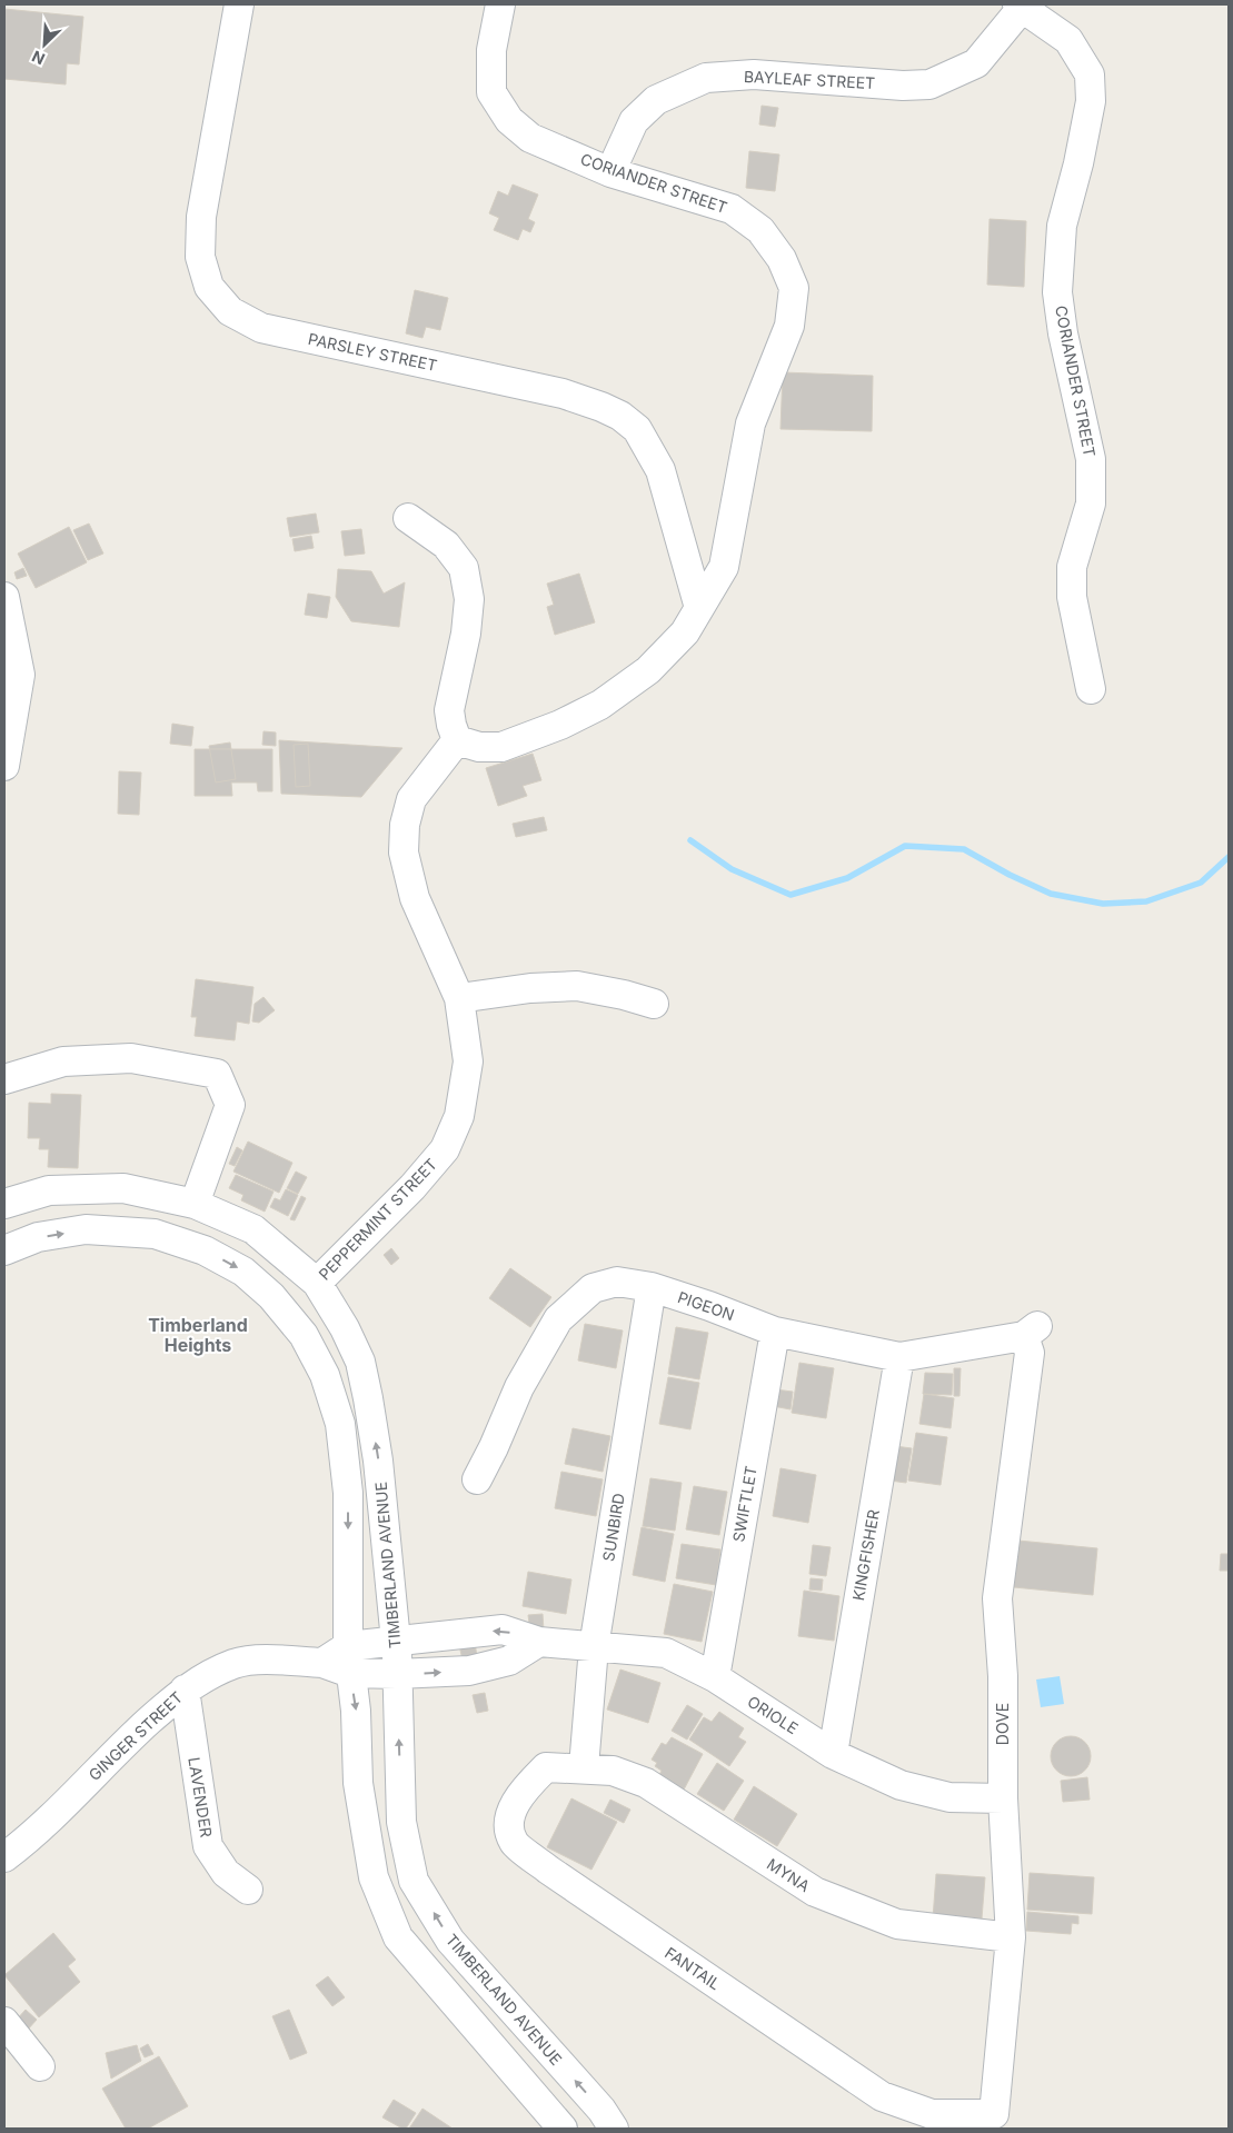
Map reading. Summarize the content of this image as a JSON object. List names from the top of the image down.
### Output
{
  "streets": {
    "street": [
      "BAYLEAF STREET",
      "CORIANDER STREET",
      "PARSLEY STREET",
      "PEPPERMINT STREET",
      "PIGEON",
      "SWIFTLET",
      "SUNBIRD",
      "KINGFISHER",
      "TIMBERLAND AVENUE",
      "ORIOLE",
      "DOVE",
      "GINGER STREET",
      "LAVENDER",
      "MYNA",
      "FANTAIL"
    ]
  },
  "crossings": [
    ["BAYLEAF STREET", "CORIANDER STREET"],
    ["CORIANDER STREET", "PARSLEY STREET"],
    ["CORIANDER STREET", "PEPPERMINT STREET"],
    ["PEPPERMINT STREET", "TIMBERLAND AVENUE"],
    ["PIGEON", "SWIFTLET"],
    ["PIGEON", "SUNBIRD"],
    ["PIGEON", "KINGFISHER"],
    ["PIGEON", "DOVE"],
    ["SWIFTLET", "ORIOLE"],
    ["SUNBIRD", "ORIOLE"],
    ["SUNBIRD", "MYNA"],
    ["SUNBIRD", "FANTAIL"],
    ["KINGFISHER", "ORIOLE"],
    ["TIMBERLAND AVENUE", "ORIOLE"],
    ["TIMBERLAND AVENUE", "GINGER STREET"],
    ["ORIOLE", "DOVE"],
    ["ORIOLE", "GINGER STREET"],
    ["DOVE", "MYNA"],
    ["DOVE", "FANTAIL"],
    ["GINGER STREET", "LAVENDER"],
    ["MYNA", "FANTAIL"]
  ],
  "districts": ["Timberland Heights"],
  "north": "bottom left"
}
